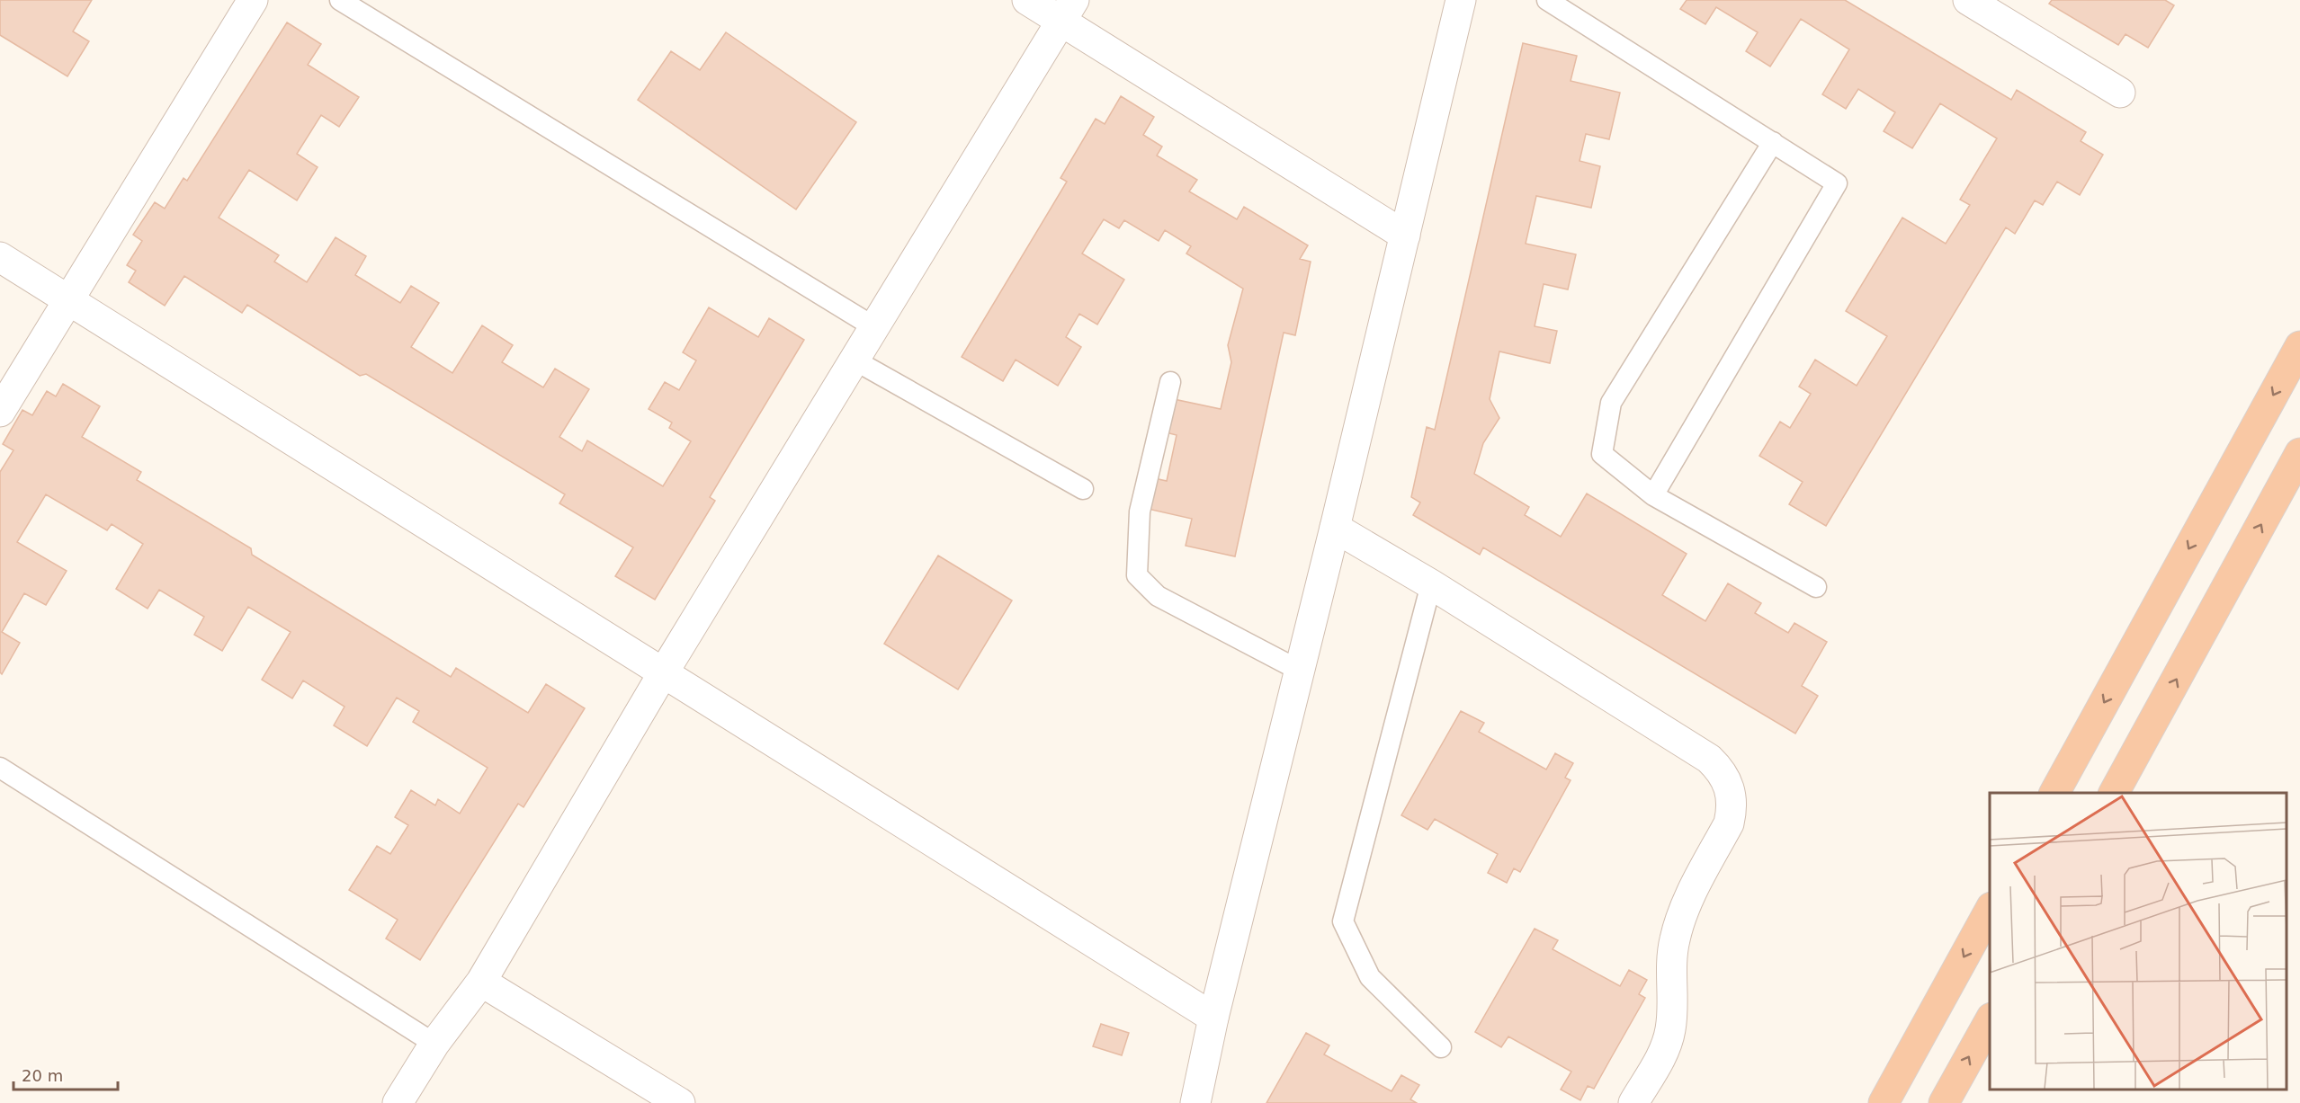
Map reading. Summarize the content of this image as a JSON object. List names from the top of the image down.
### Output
{
  "scale_bar": "20 m"
}
